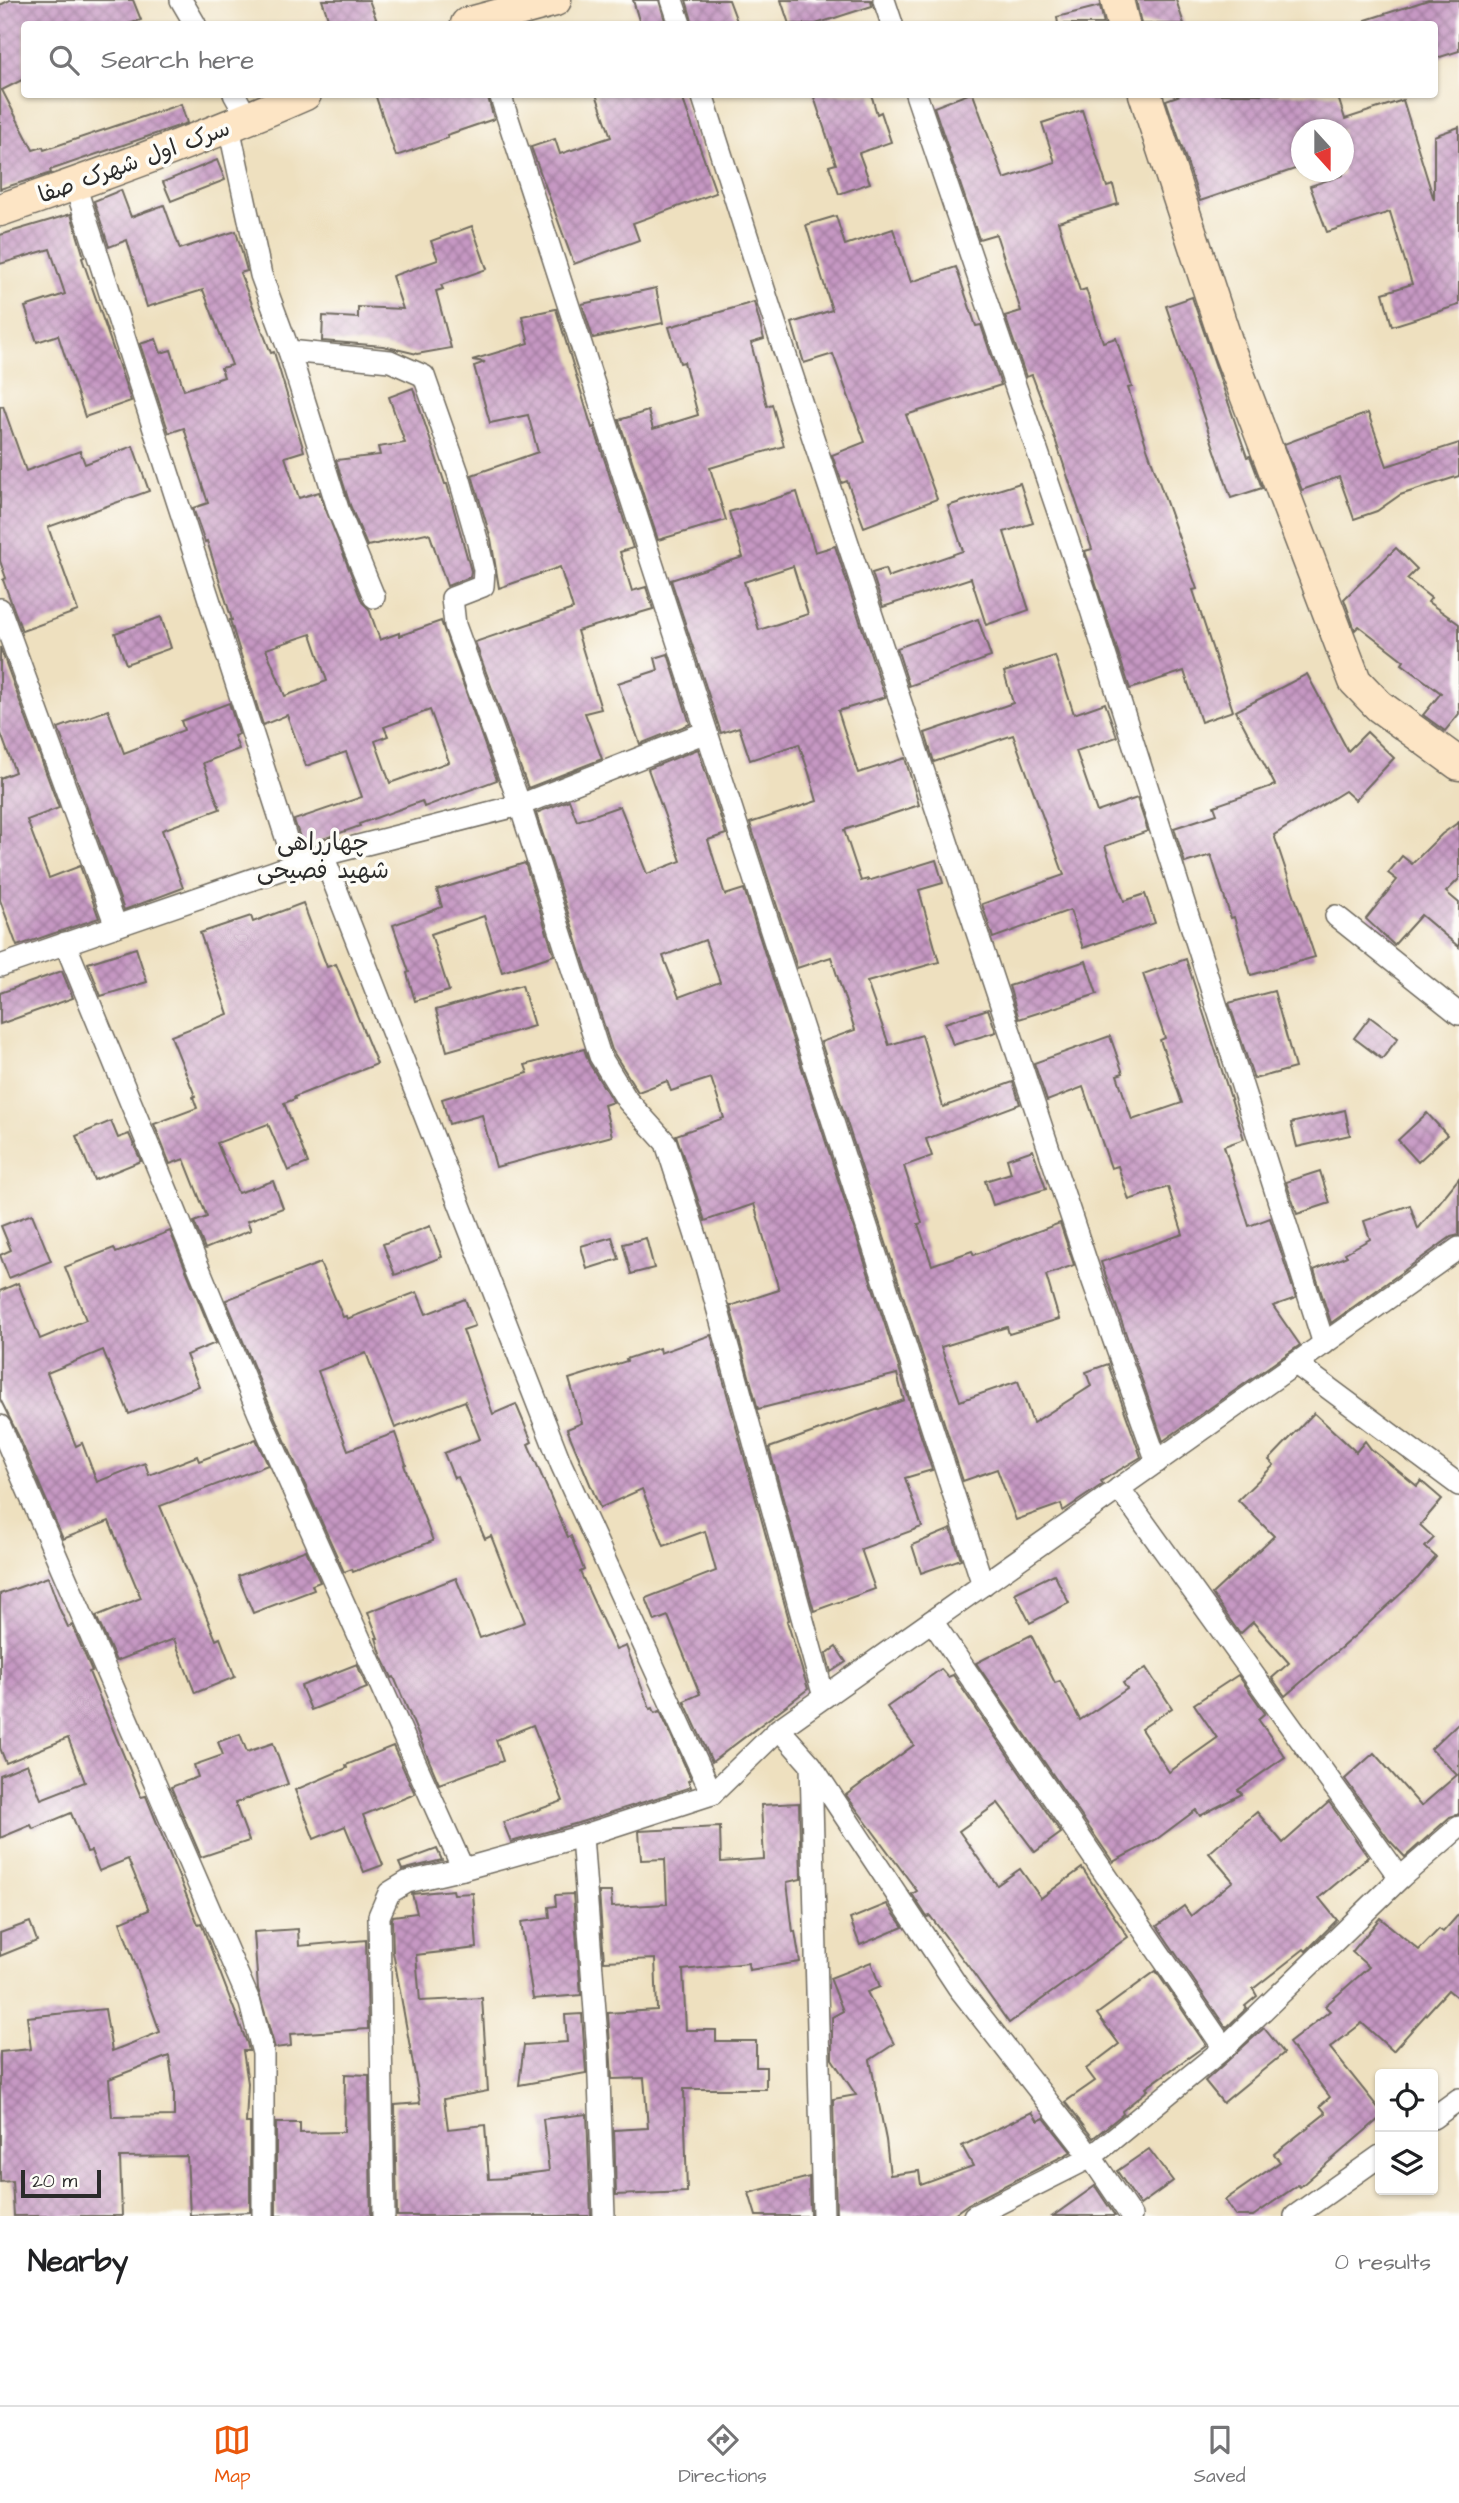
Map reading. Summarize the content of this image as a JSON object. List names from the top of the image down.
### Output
{
  "streets": {
    "street": ["سرک اول شهرک صفا"]
  },
  "districts": ["چهارراهی شهید فصیحی"],
  "scale_bar": "20 m",
  "north": "bottom",
  "page": {
    "search": "Search here",
    "scale": "20 m",
    "heading": ["Nearby", "0 results"],
    "nav": ["Map", "Directions", "Saved"]
  }
}
